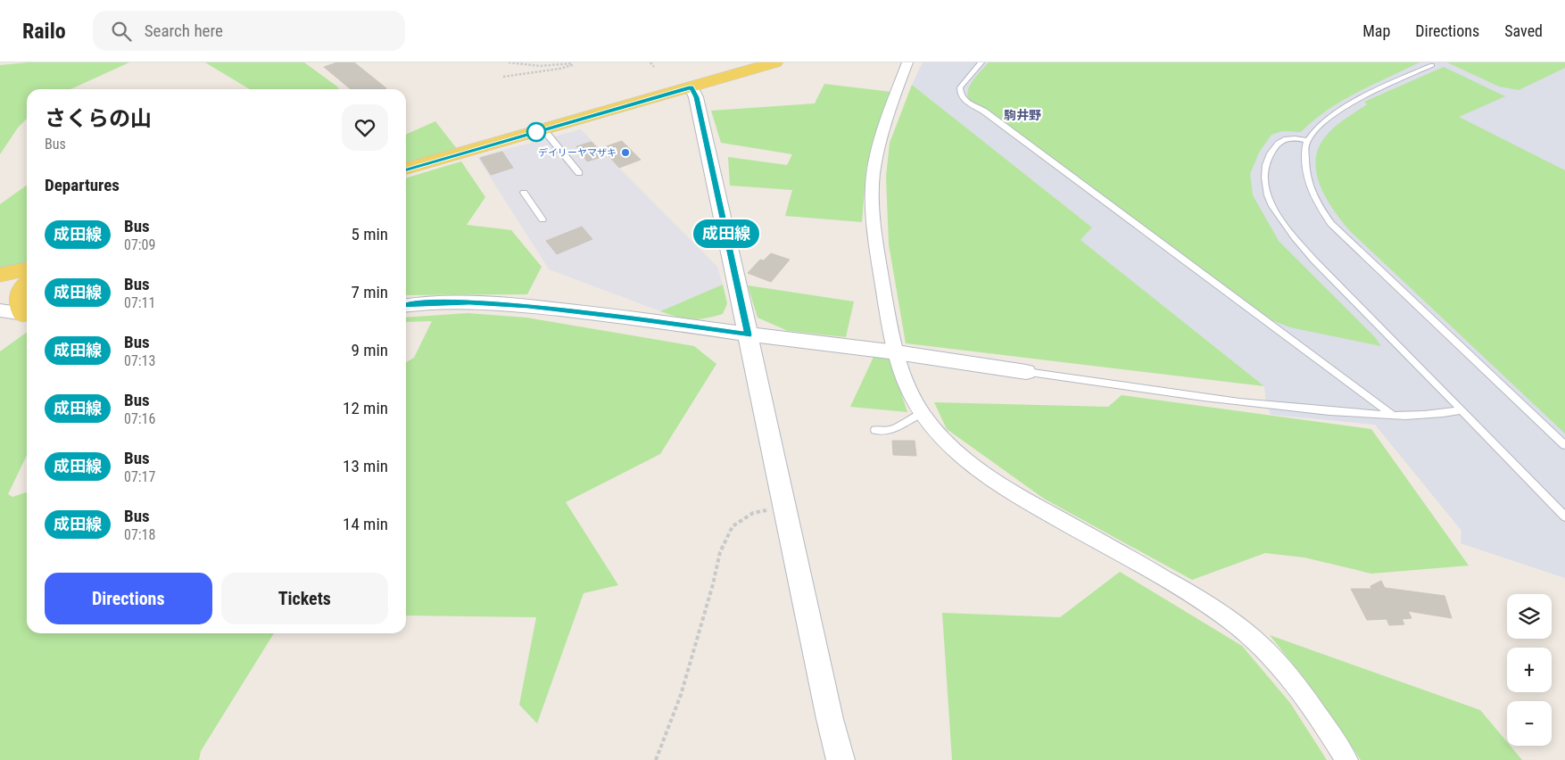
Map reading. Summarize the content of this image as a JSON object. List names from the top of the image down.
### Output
{
  "districts": ["駒井野"],
  "places": ["デイリーヤマザキ"],
  "lines": ["bus line 成田線"],
  "page": {
    "header": "Railo",
    "search": "Search here",
    "nav": ["Map", "Directions", "Saved"],
    "on_map": "成田線",
    "heading": [
      ["さくらの山", "Bus"],
      "Departures"
    ],
    "list": [
      {
        "mark": "成田線",
        "name": "Bus",
        "note": "07:09",
        "value": "5 min"
      },
      {
        "mark": "成田線",
        "name": "Bus",
        "note": "07:11",
        "value": "7 min"
      },
      {
        "mark": "成田線",
        "name": "Bus",
        "note": "07:13",
        "value": "9 min"
      },
      {
        "mark": "成田線",
        "name": "Bus",
        "note": "07:16",
        "value": "12 min"
      },
      {
        "mark": "成田線",
        "name": "Bus",
        "note": "07:17",
        "value": "13 min"
      },
      {
        "mark": "成田線",
        "name": "Bus",
        "note": "07:18",
        "value": "14 min"
      }
    ],
    "buttons": ["Directions", "Tickets"],
    "map_buttons": ["+", "−"]
  }
}
